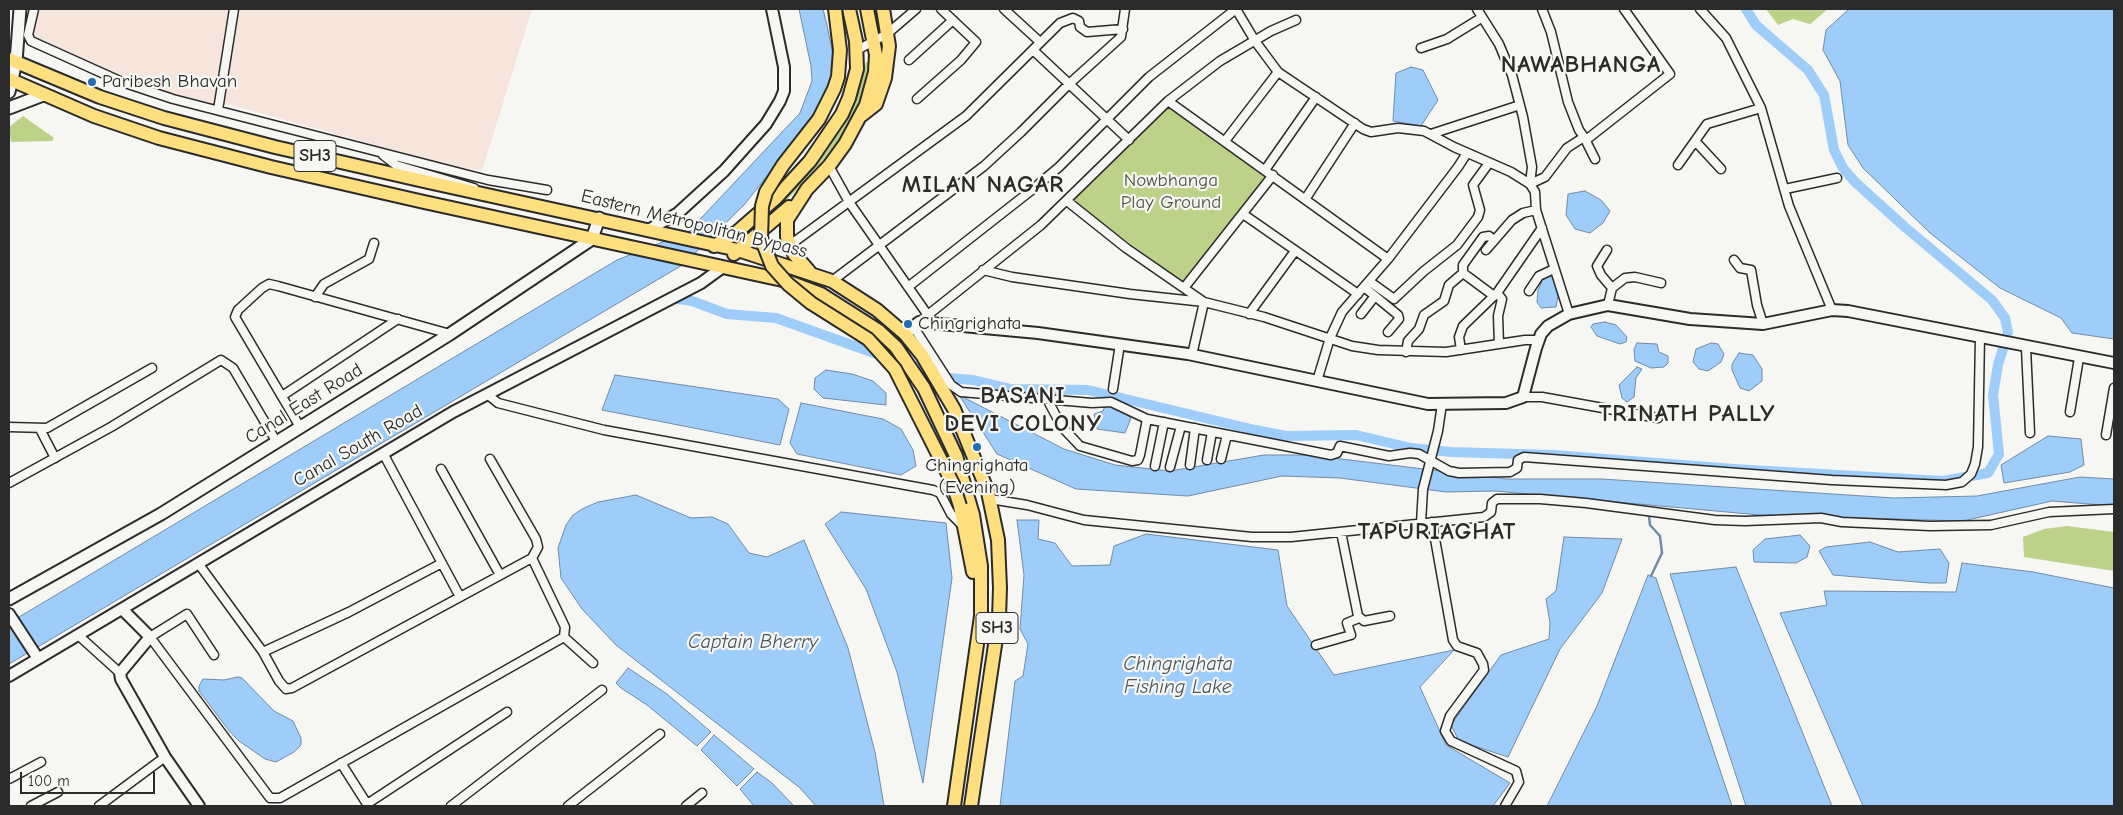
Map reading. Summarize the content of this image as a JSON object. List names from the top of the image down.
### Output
{
  "streets": {
    "main road": ["SH3", "Eastern Metropolitan Bypass", "Canal East Road"],
    "street": ["Canal South Road"]
  },
  "crossings": [
    ["Eastern Metropolitan Bypass", "Canal East Road"],
    ["Eastern Metropolitan Bypass", "Canal South Road"]
  ],
  "districts": [
    "NAWABHANGA",
    "MILAN NAGAR",
    "BASANI DEVI COLONY",
    "TRINATH PALLY",
    "TAPURIAGHAT"
  ],
  "water": ["Captain Bherry", "Chingrighata Fishing Lake"],
  "parks": ["Nowbhanga Play Ground"],
  "places": ["Paribesh Bhavan", "Chingrighata", "Chingrighata (Evening)"],
  "scale_bar": "100 m"
}
